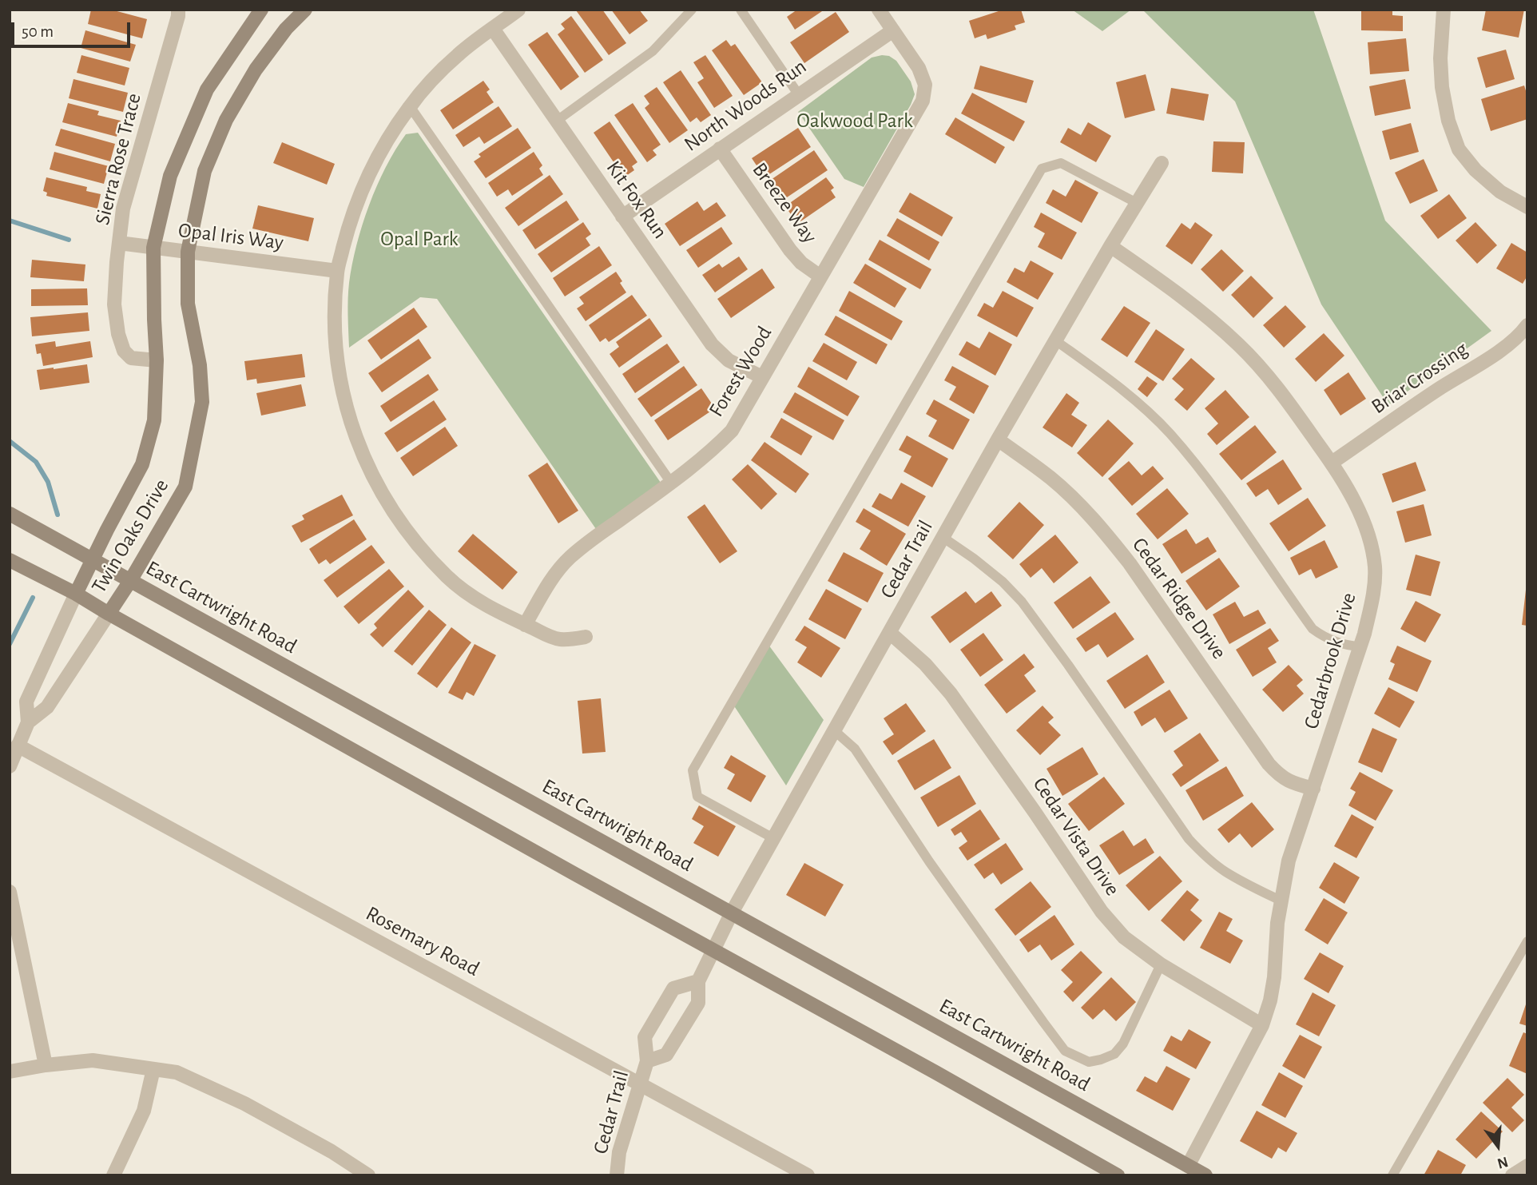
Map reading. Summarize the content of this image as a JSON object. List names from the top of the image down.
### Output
{
  "streets": {
    "main road": ["Twin Oaks Drive", "East Cartwright Road"],
    "street": [
      "North Woods Run",
      "Sierra Rose Trace",
      "Kit Fox Run",
      "Breeze Way",
      "Opal Iris Way",
      "Forest Wood",
      "Briar Crossing",
      "Cedar Trail",
      "Cedar Ridge Drive",
      "Cedarbrook Drive",
      "Cedar Vista Drive",
      "Rosemary Road"
    ]
  },
  "crossings": [
    ["North Woods Run", "Kit Fox Run"],
    ["North Woods Run", "Breeze Way"],
    ["North Woods Run", "Forest Wood"],
    ["Sierra Rose Trace", "Opal Iris Way"],
    ["Sierra Rose Trace", "Twin Oaks Drive"],
    ["Kit Fox Run", "Forest Wood"],
    ["Breeze Way", "Forest Wood"],
    ["Opal Iris Way", "Twin Oaks Drive"],
    ["Briar Crossing", "Cedarbrook Drive"],
    ["Twin Oaks Drive", "East Cartwright Road"],
    ["Twin Oaks Drive", "Rosemary Road"],
    ["Cedar Trail", "Cedar Ridge Drive"],
    ["Cedar Trail", "East Cartwright Road"],
    ["Cedar Trail", "Cedarbrook Drive"],
    ["Cedar Trail", "Cedar Vista Drive"],
    ["Cedar Trail", "Rosemary Road"],
    ["Cedar Ridge Drive", "Cedarbrook Drive"],
    ["East Cartwright Road", "Cedarbrook Drive"],
    ["Cedarbrook Drive", "Cedar Vista Drive"]
  ],
  "parks": ["Oakwood Park", "Opal Park"],
  "scale_bar": "50 m",
  "north": "bottom"
}
